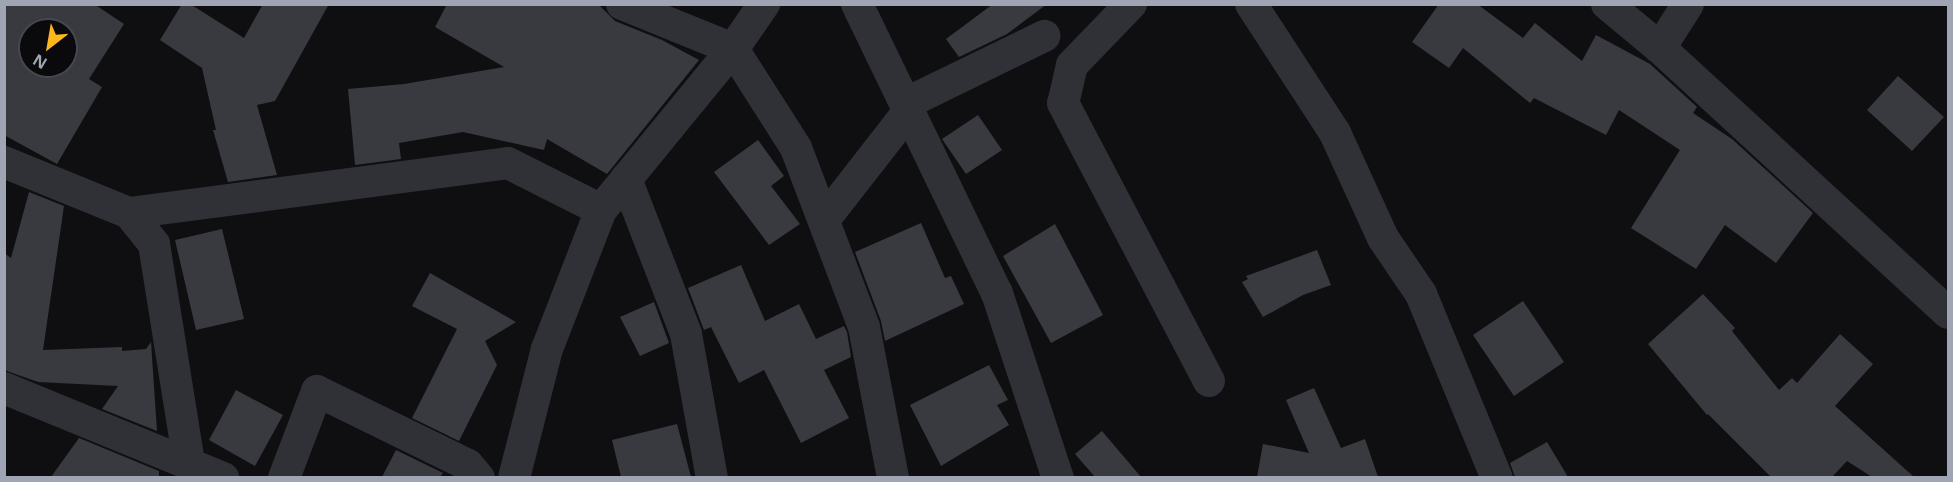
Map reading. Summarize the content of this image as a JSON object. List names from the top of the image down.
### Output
{
  "north": "bottom left"
}
